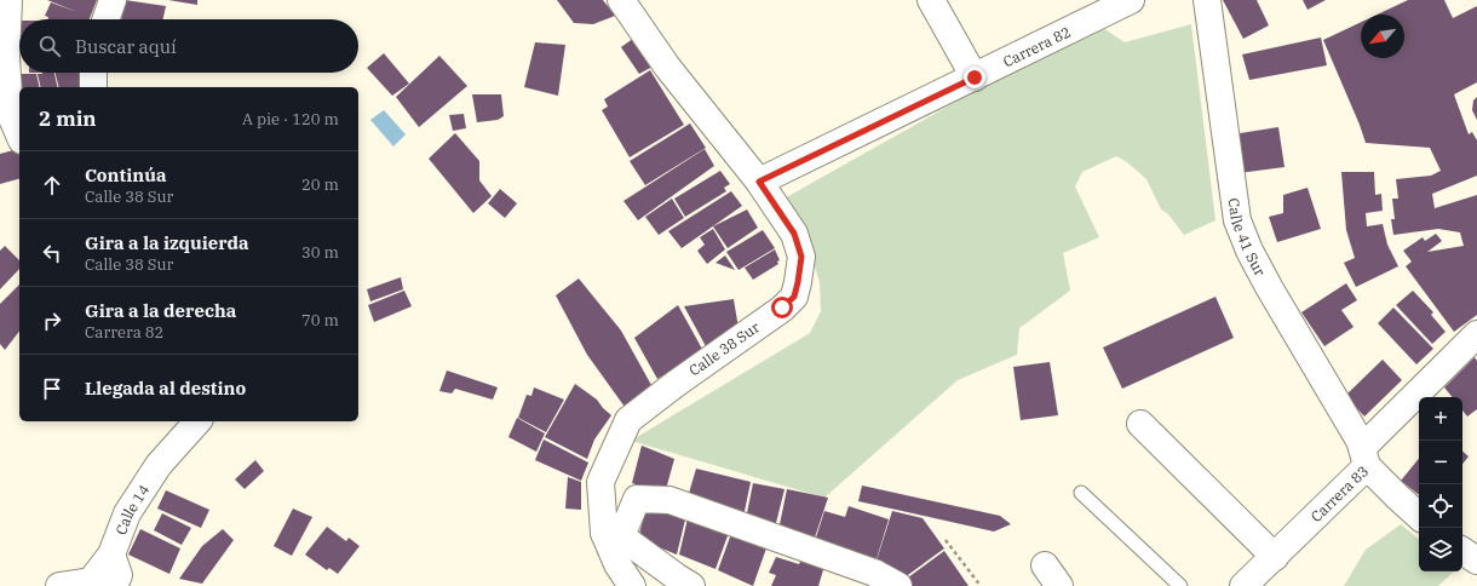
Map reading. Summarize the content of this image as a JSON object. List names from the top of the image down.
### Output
{
  "streets": {
    "street": [
      "Carrera 82",
      "Calle 41 Sur",
      "Calle 38 Sur",
      "Carrera 83",
      "Calle 14"
    ]
  },
  "crossings": [
    ["Carrera 82", "Calle 38 Sur"],
    ["Calle 41 Sur", "Carrera 83"]
  ],
  "north": "bottom left",
  "page": {
    "search": "Buscar aquí",
    "heading": ["2 min", "A pie · 120 m"],
    "list": [
      ["Continúa", "Calle 38 Sur", "20 m"],
      ["Gira a la izquierda", "Calle 38 Sur", "30 m"],
      ["Gira a la derecha", "Carrera 82", "70 m"],
      "Llegada al destino"
    ],
    "map_buttons": ["+", "−"]
  }
}
